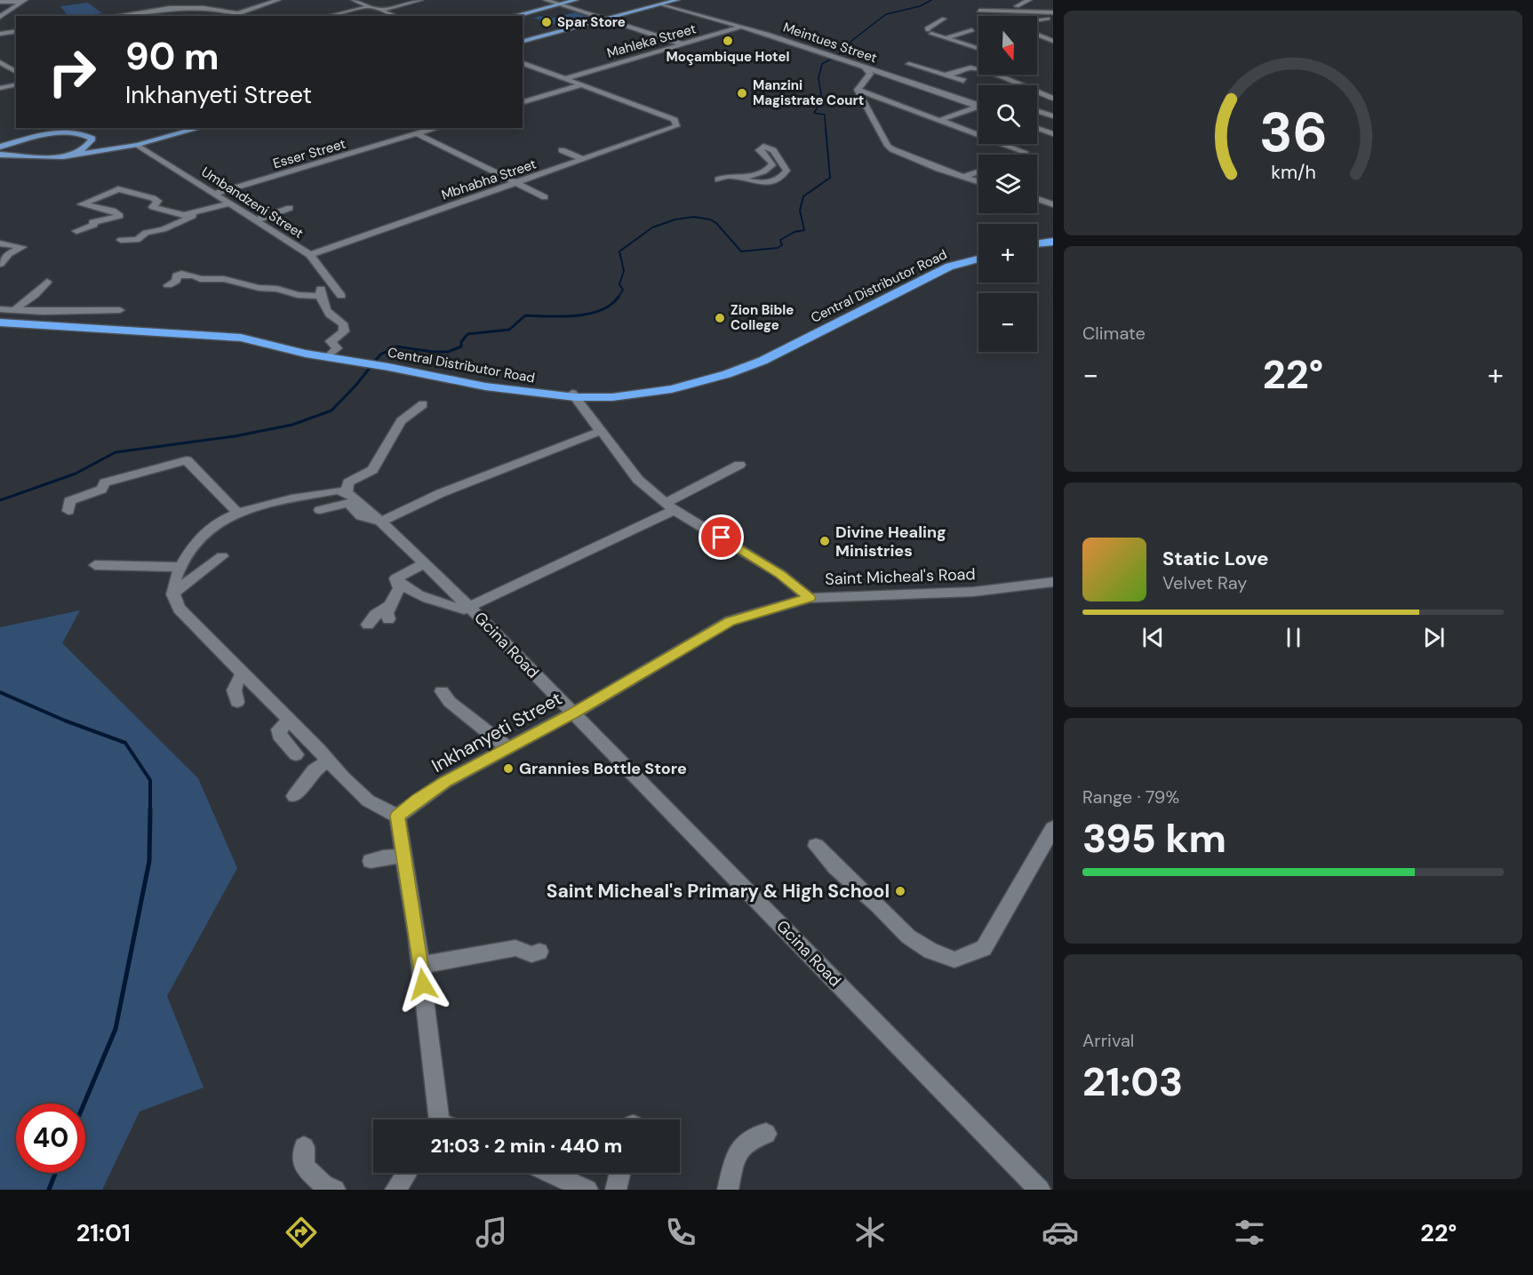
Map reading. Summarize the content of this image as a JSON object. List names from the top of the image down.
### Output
{
  "streets": {
    "highway": ["Central Distributor Road"],
    "street": [
      "Mahleka Street",
      "Meintues Street",
      "Esser Street",
      "Mbhabha Street",
      "Umbandzeni Street",
      "Saint Micheal's Road",
      "Gcina Road",
      "Inkhanyeti Street"
    ]
  },
  "crossings": [
    ["Mahleka Street", "Meintues Street"],
    ["Esser Street", "Umbandzeni Street"],
    ["Mbhabha Street", "Umbandzeni Street"],
    ["Central Distributor Road", "Saint Micheal's Road"],
    ["Saint Micheal's Road", "Inkhanyeti Street"],
    ["Gcina Road", "Inkhanyeti Street"]
  ],
  "places": [
    "Spar Store",
    "Moçambique Hotel",
    "Manzini Magistrate Court",
    "Zion Bible College",
    "Divine Healing Ministries",
    "Grannies Bottle Store",
    "Saint Micheal's Primary & High School"
  ],
  "north": "bottom",
  "page": {
    "map_buttons": ["+", "−"],
    "turn": ["90 m", "Inkhanyeti Street"],
    "tile": [
      "Climate",
      ["Range · 79%", "395 km"],
      ["Arrival", "21:03"]
    ],
    "heat": ["−", "22°", "+"],
    "song": ["Static Love", "Velvet Ray"],
    "limit": "40",
    "trip": "21:03 · 2 min · 440 m",
    "tabs": ["21:01", "22°"],
    "gauge": ["36", "km/h"]
  }
}
